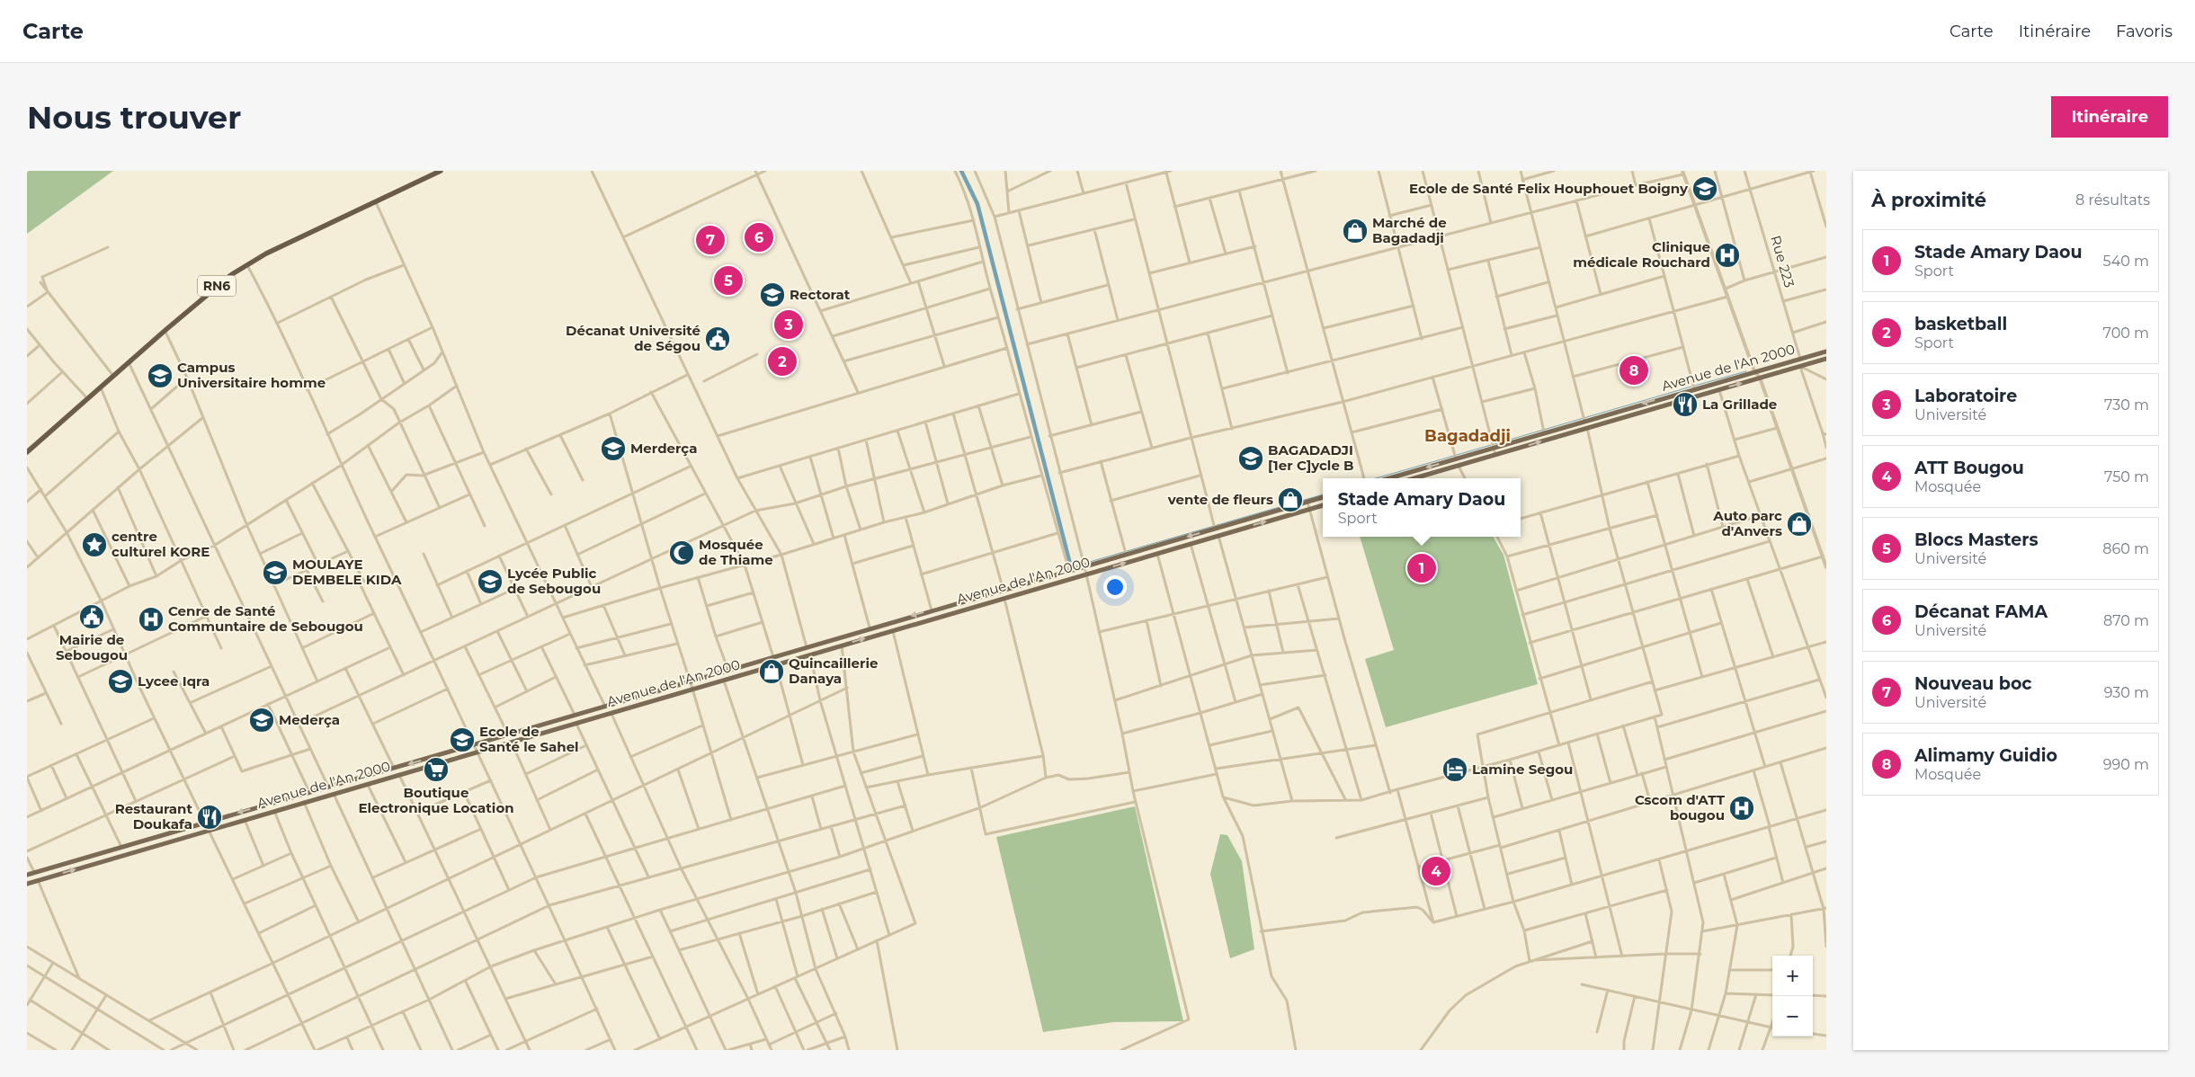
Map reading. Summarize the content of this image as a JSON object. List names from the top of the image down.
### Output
{
  "streets": {
    "highway": ["RN6"],
    "main road": ["Avenue de l'An 2000"],
    "street": ["Rue 223"]
  },
  "crossings": [
    ["Rue 223", "Avenue de l'An 2000"]
  ],
  "districts": ["Bagadadji"],
  "places": {
    "school or university": [
      "Ecole de Santé Felix Houphouet Boigny",
      "Rectorat",
      "Campus Universitaire homme",
      "Merderça",
      "BAGADADJI [1er C]ycle B",
      "MOULAYE DEMBELE KIDA",
      "Lycée Public de Sebougou",
      "Lycee Iqra",
      "Mederça",
      "Ecole de Santé le Sahel"
    ],
    "shop": [
      "Marché de Bagadadji",
      "vente de fleurs",
      "Auto parc d'Anvers",
      "Quincaillerie Danaya"
    ],
    "hospital": ["Clinique médicale Rouchard", "Cenre de Santé Communtaire de Sebougou", "Cscom d'ATT bougou"],
    "public building": ["Décanat Université de Ségou", "Mairie de Sebougou"],
    "restaurant": ["La Grillade", "Restaurant Doukafa"],
    "place": ["centre culturel KORE"],
    "mosque": ["Mosquée de Thiame"],
    "supermarket": ["Boutique Electronique Location"],
    "hotel": ["Lamine Segou"]
  },
  "page": {
    "header": "Carte",
    "nav": ["Carte", "Itinéraire", "Favoris"],
    "buttons": "Itinéraire",
    "title": "Nous trouver",
    "heading": ["À proximité", "8 résultats"],
    "pins": [
      "6",
      "7",
      "5",
      "3",
      "2",
      "8",
      "1",
      "4"
    ],
    "list": [
      {
        "mark": "1",
        "name": "Stade Amary Daou",
        "note": "Sport",
        "value": "540 m"
      },
      {
        "mark": "2",
        "name": "basketball",
        "note": "Sport",
        "value": "700 m"
      },
      {
        "mark": "3",
        "name": "Laboratoire",
        "note": "Université",
        "value": "730 m"
      },
      {
        "mark": "4",
        "name": "ATT Bougou",
        "note": "Mosquée",
        "value": "750 m"
      },
      {
        "mark": "5",
        "name": "Blocs Masters",
        "note": "Université",
        "value": "860 m"
      },
      {
        "mark": "6",
        "name": "Décanat FAMA",
        "note": "Université",
        "value": "870 m"
      },
      {
        "mark": "7",
        "name": "Nouveau boc",
        "note": "Université",
        "value": "930 m"
      },
      {
        "mark": "8",
        "name": "Alimamy Guidio",
        "note": "Mosquée",
        "value": "990 m"
      }
    ],
    "popup": ["Stade Amary Daou", "Sport"],
    "map_buttons": ["+", "−"]
  }
}
